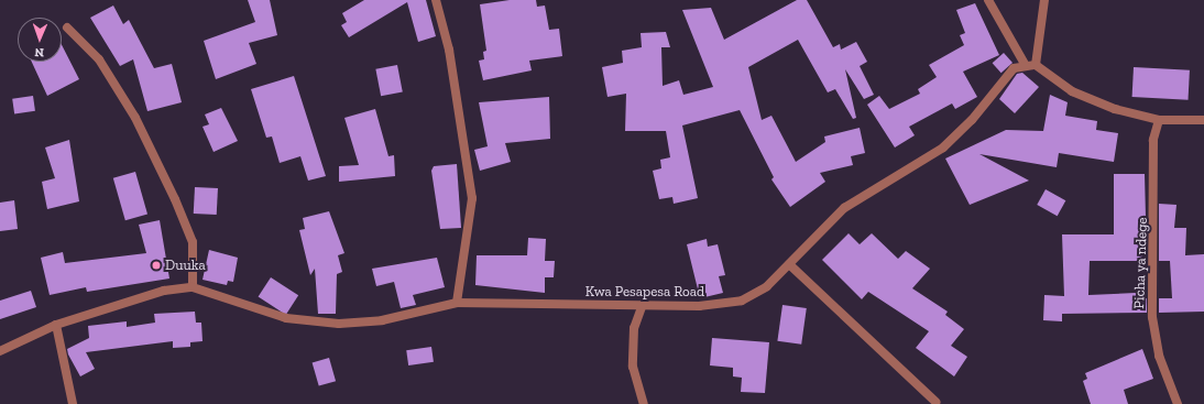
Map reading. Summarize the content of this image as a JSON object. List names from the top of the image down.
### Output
{
  "streets": {
    "street": ["Picha ya ndege", "Kwa Pesapesa Road"]
  },
  "places": ["Duuka"],
  "north": "bottom"
}
